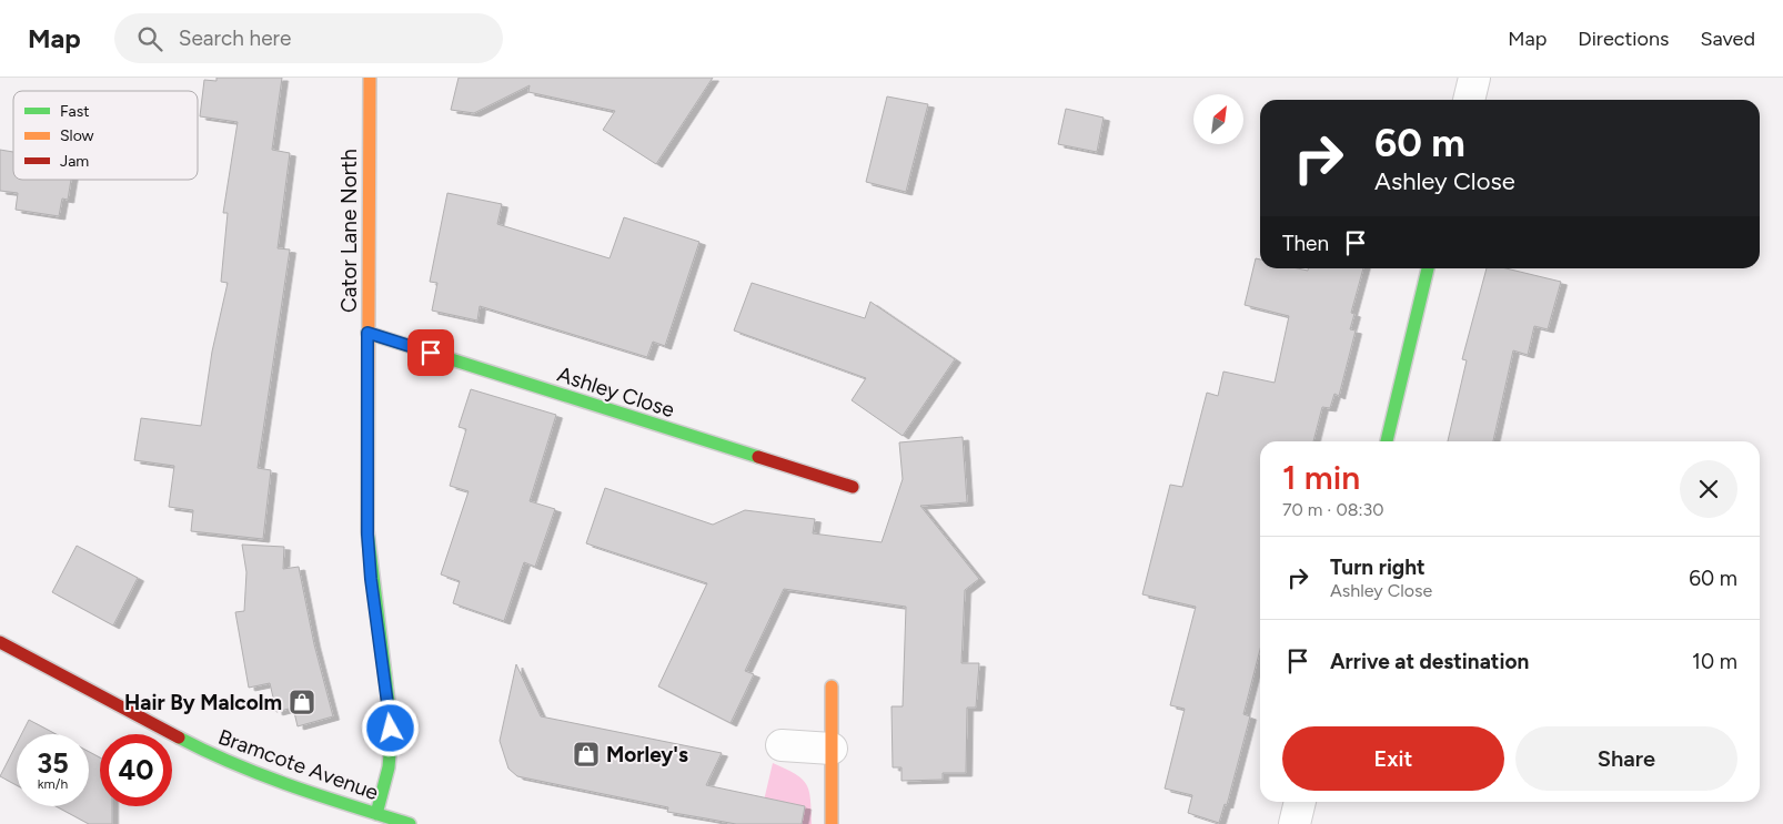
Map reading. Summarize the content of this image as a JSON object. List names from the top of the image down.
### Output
{
  "streets": {
    "street": ["Cator Lane North", "Ashley Close", "Bramcote Avenue"]
  },
  "crossings": [
    ["Cator Lane North", "Ashley Close"],
    ["Cator Lane North", "Bramcote Avenue"]
  ],
  "places": {
    "shop": ["Hair By Malcolm", "Morley's"]
  },
  "legend": ["Fast", "Slow", "Jam"],
  "north": "top right",
  "page": {
    "header": "Map",
    "search": "Search here",
    "nav": ["Map", "Directions", "Saved"],
    "turn": ["60 m", "Ashley Close"],
    "then": "Then",
    "heading": ["1 min", "70 m · 08:30"],
    "list": [
      {
        "name": "Turn right",
        "note": "Ashley Close",
        "value": "60 m"
      },
      {
        "name": "Arrive at destination",
        "value": "10 m"
      }
    ],
    "buttons": ["Exit", "Share"],
    "speed": "35 km/h",
    "limit": "40"
  }
}
